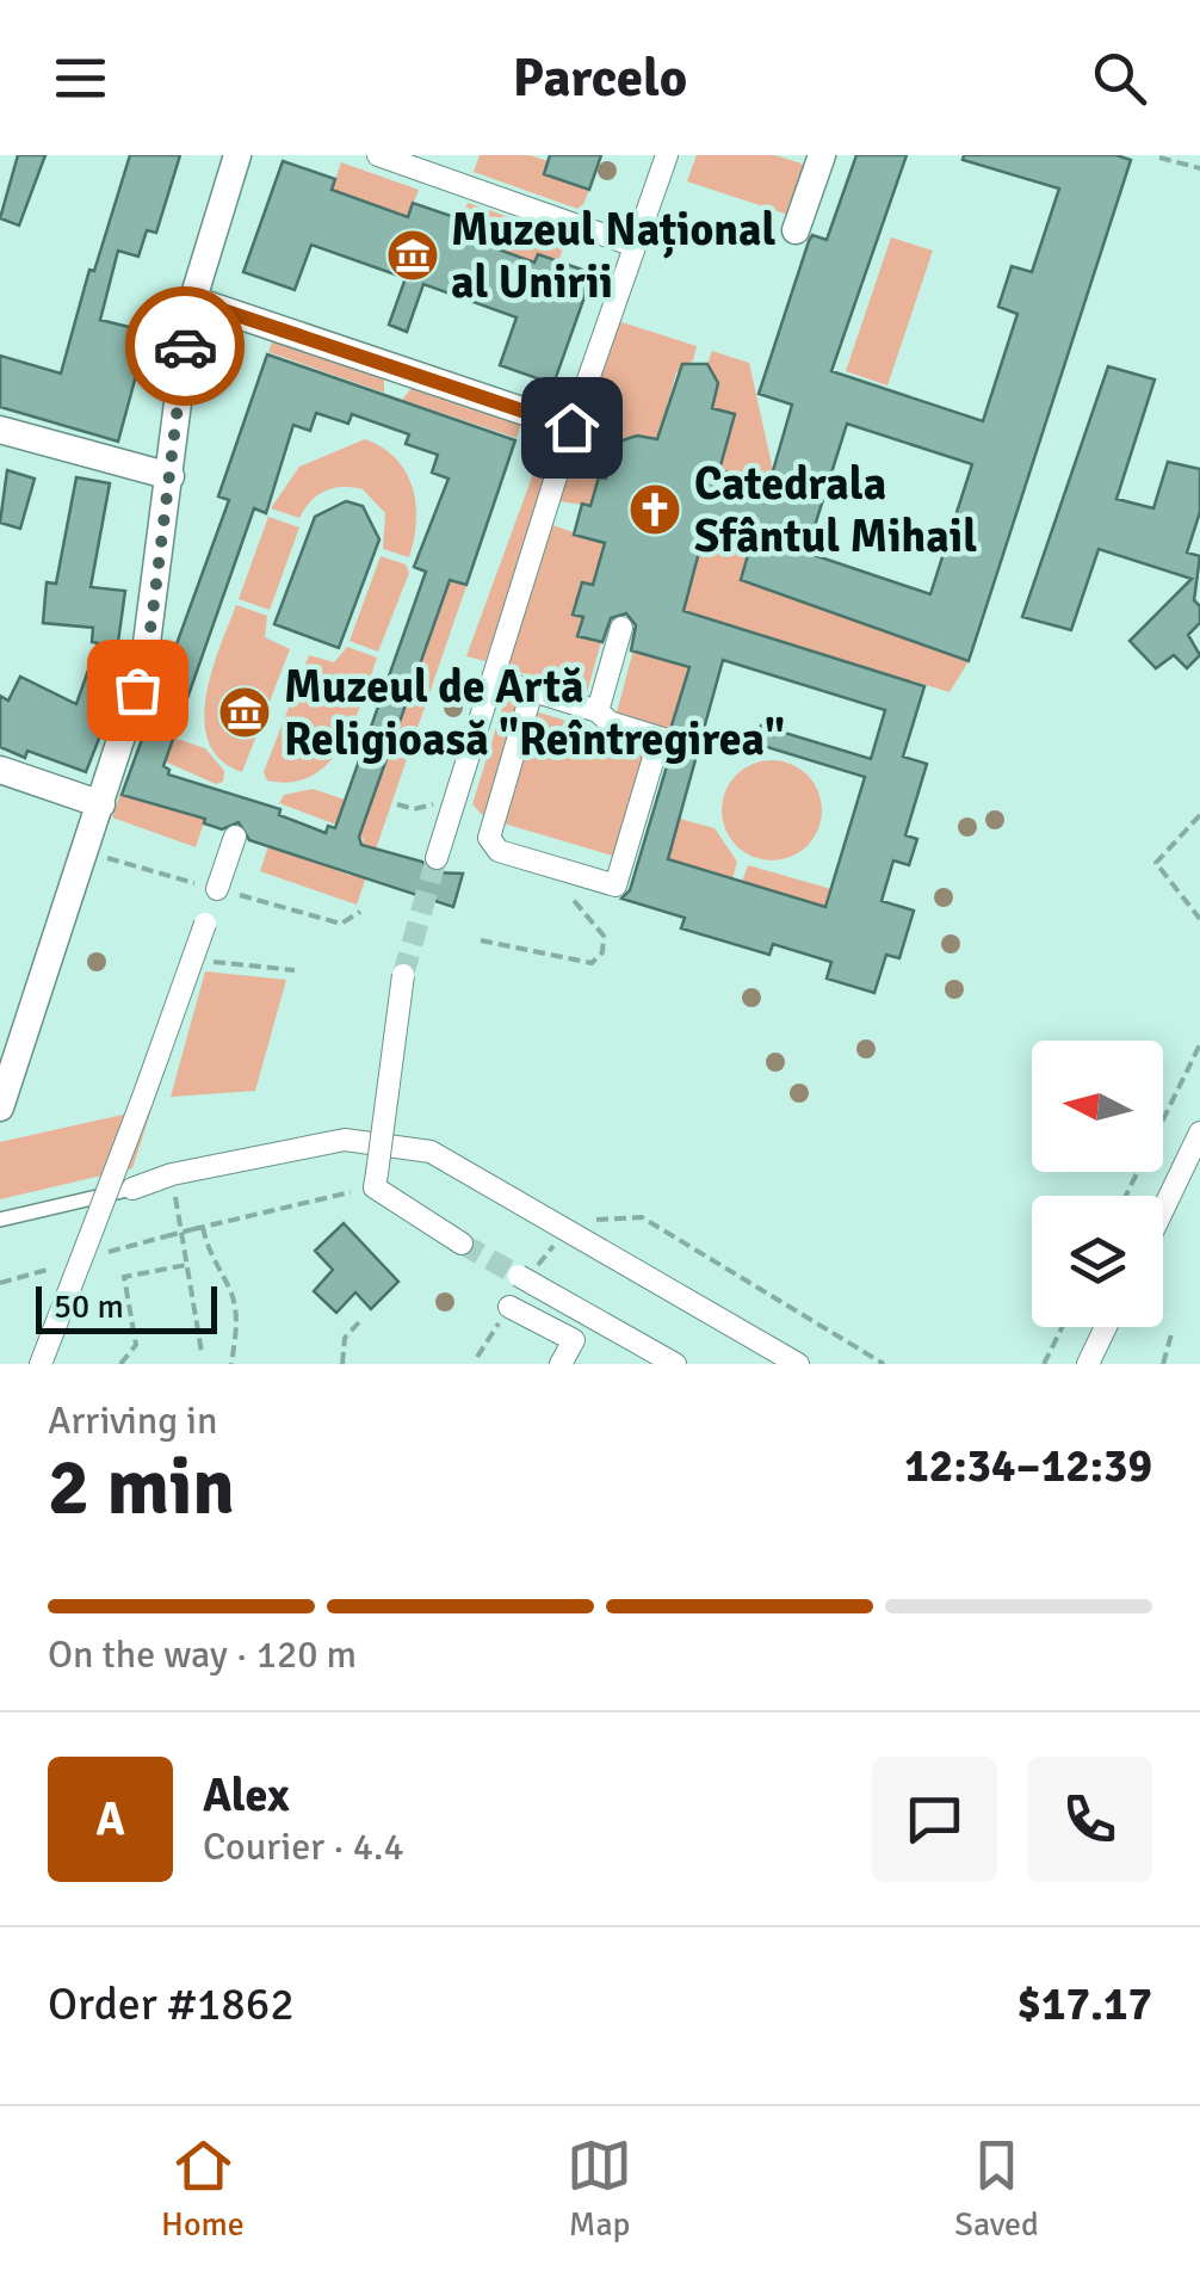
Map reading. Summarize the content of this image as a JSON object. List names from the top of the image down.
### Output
{
  "places": {
    "museum": ["Muzeul Național al Unirii", "Muzeul de Artă Religioasă \"Reîntregirea\""],
    "church": ["Catedrala Sfântul Mihail"]
  },
  "scale_bar": "50 m",
  "north": "left",
  "page": {
    "header": "Parcelo",
    "scale": "50 m",
    "heading": ["2 min", "Arriving in", "12:34–12:39"],
    "panel": [
      "Alex",
      "Courier · 4.4",
      "Order #1862",
      "$17.17"
    ],
    "bar": "On the way · 120 m",
    "round": "A",
    "tabs": ["Home", "Map", "Saved"]
  }
}
